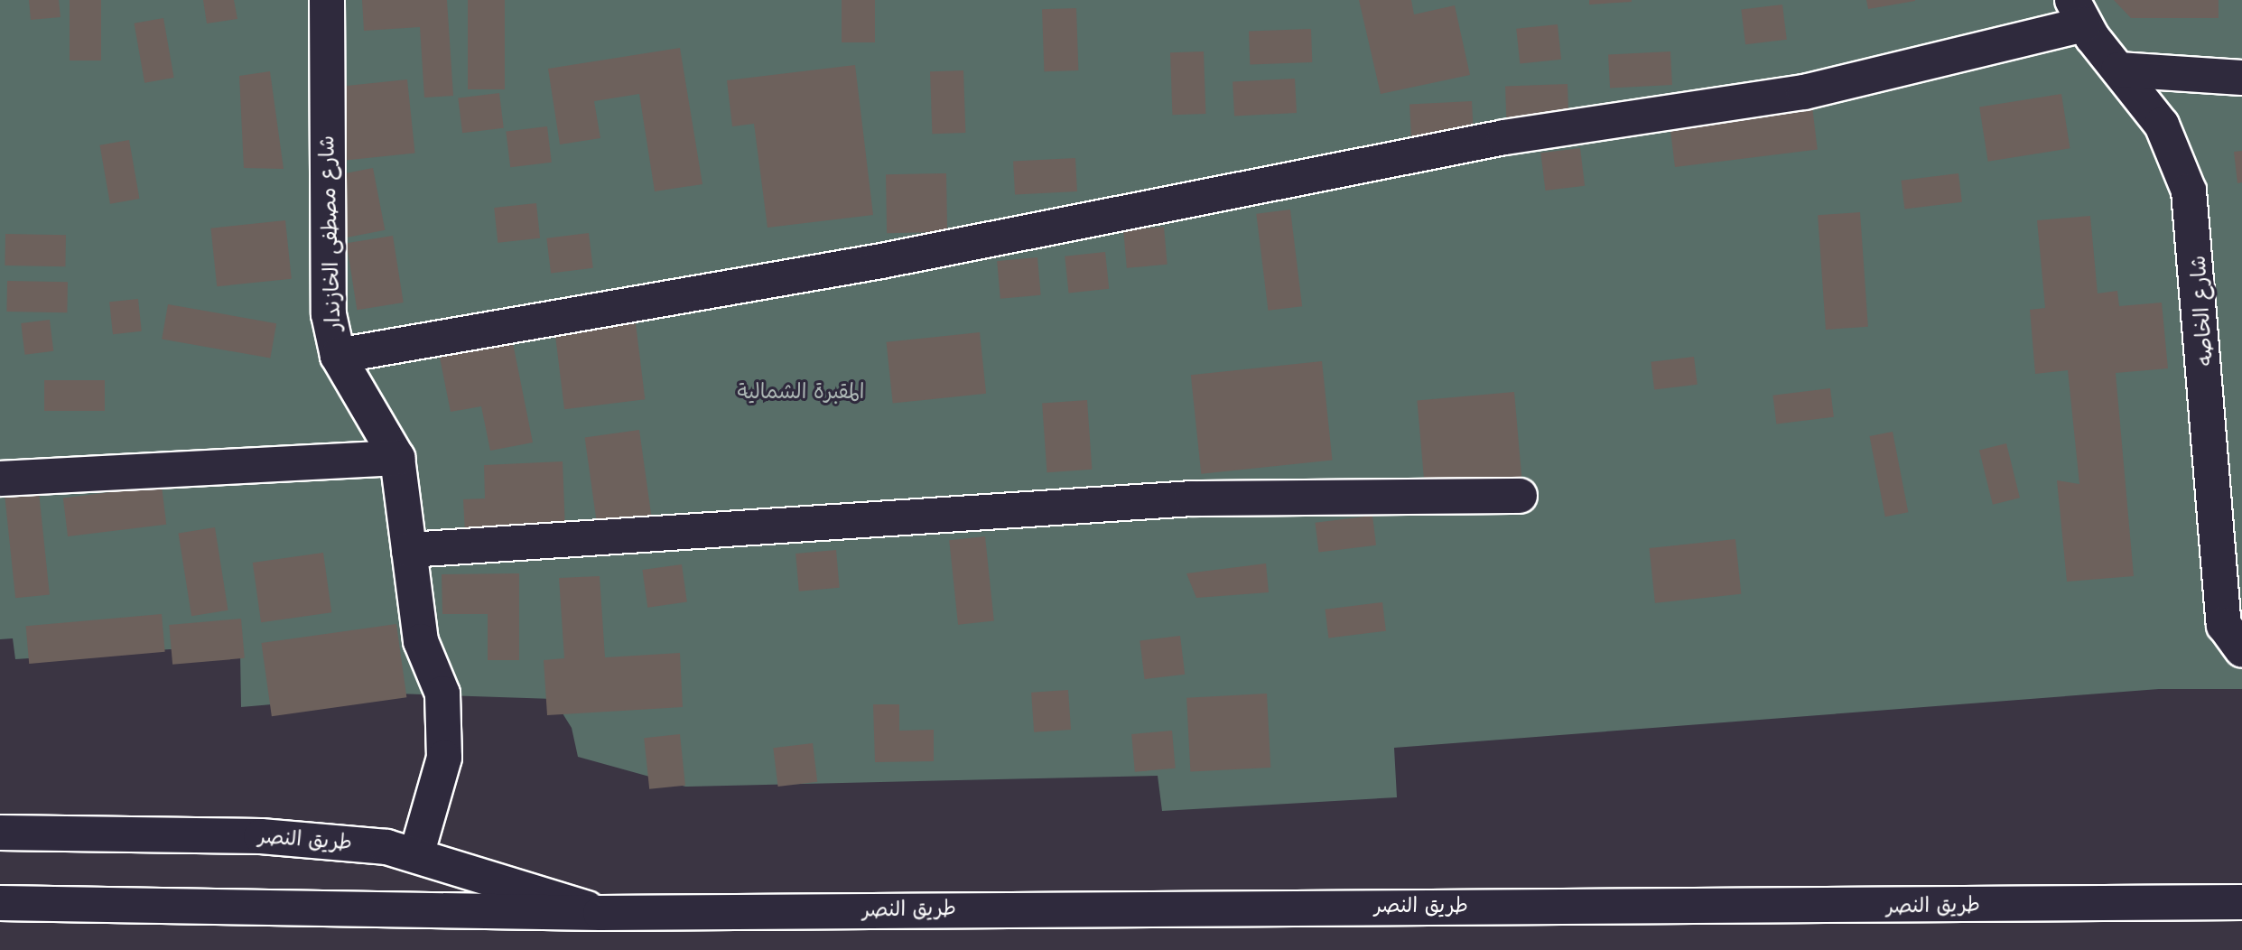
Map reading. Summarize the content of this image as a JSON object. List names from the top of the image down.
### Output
{
  "streets": {
    "main road": ["شارع مصطفى الخازندار", "شارع الخاصه", "طريق النصر"]
  },
  "crossings": [
    ["شارع مصطفى الخازندار", "طريق النصر"]
  ],
  "parks": ["المقبرة الشمالية"]
}
